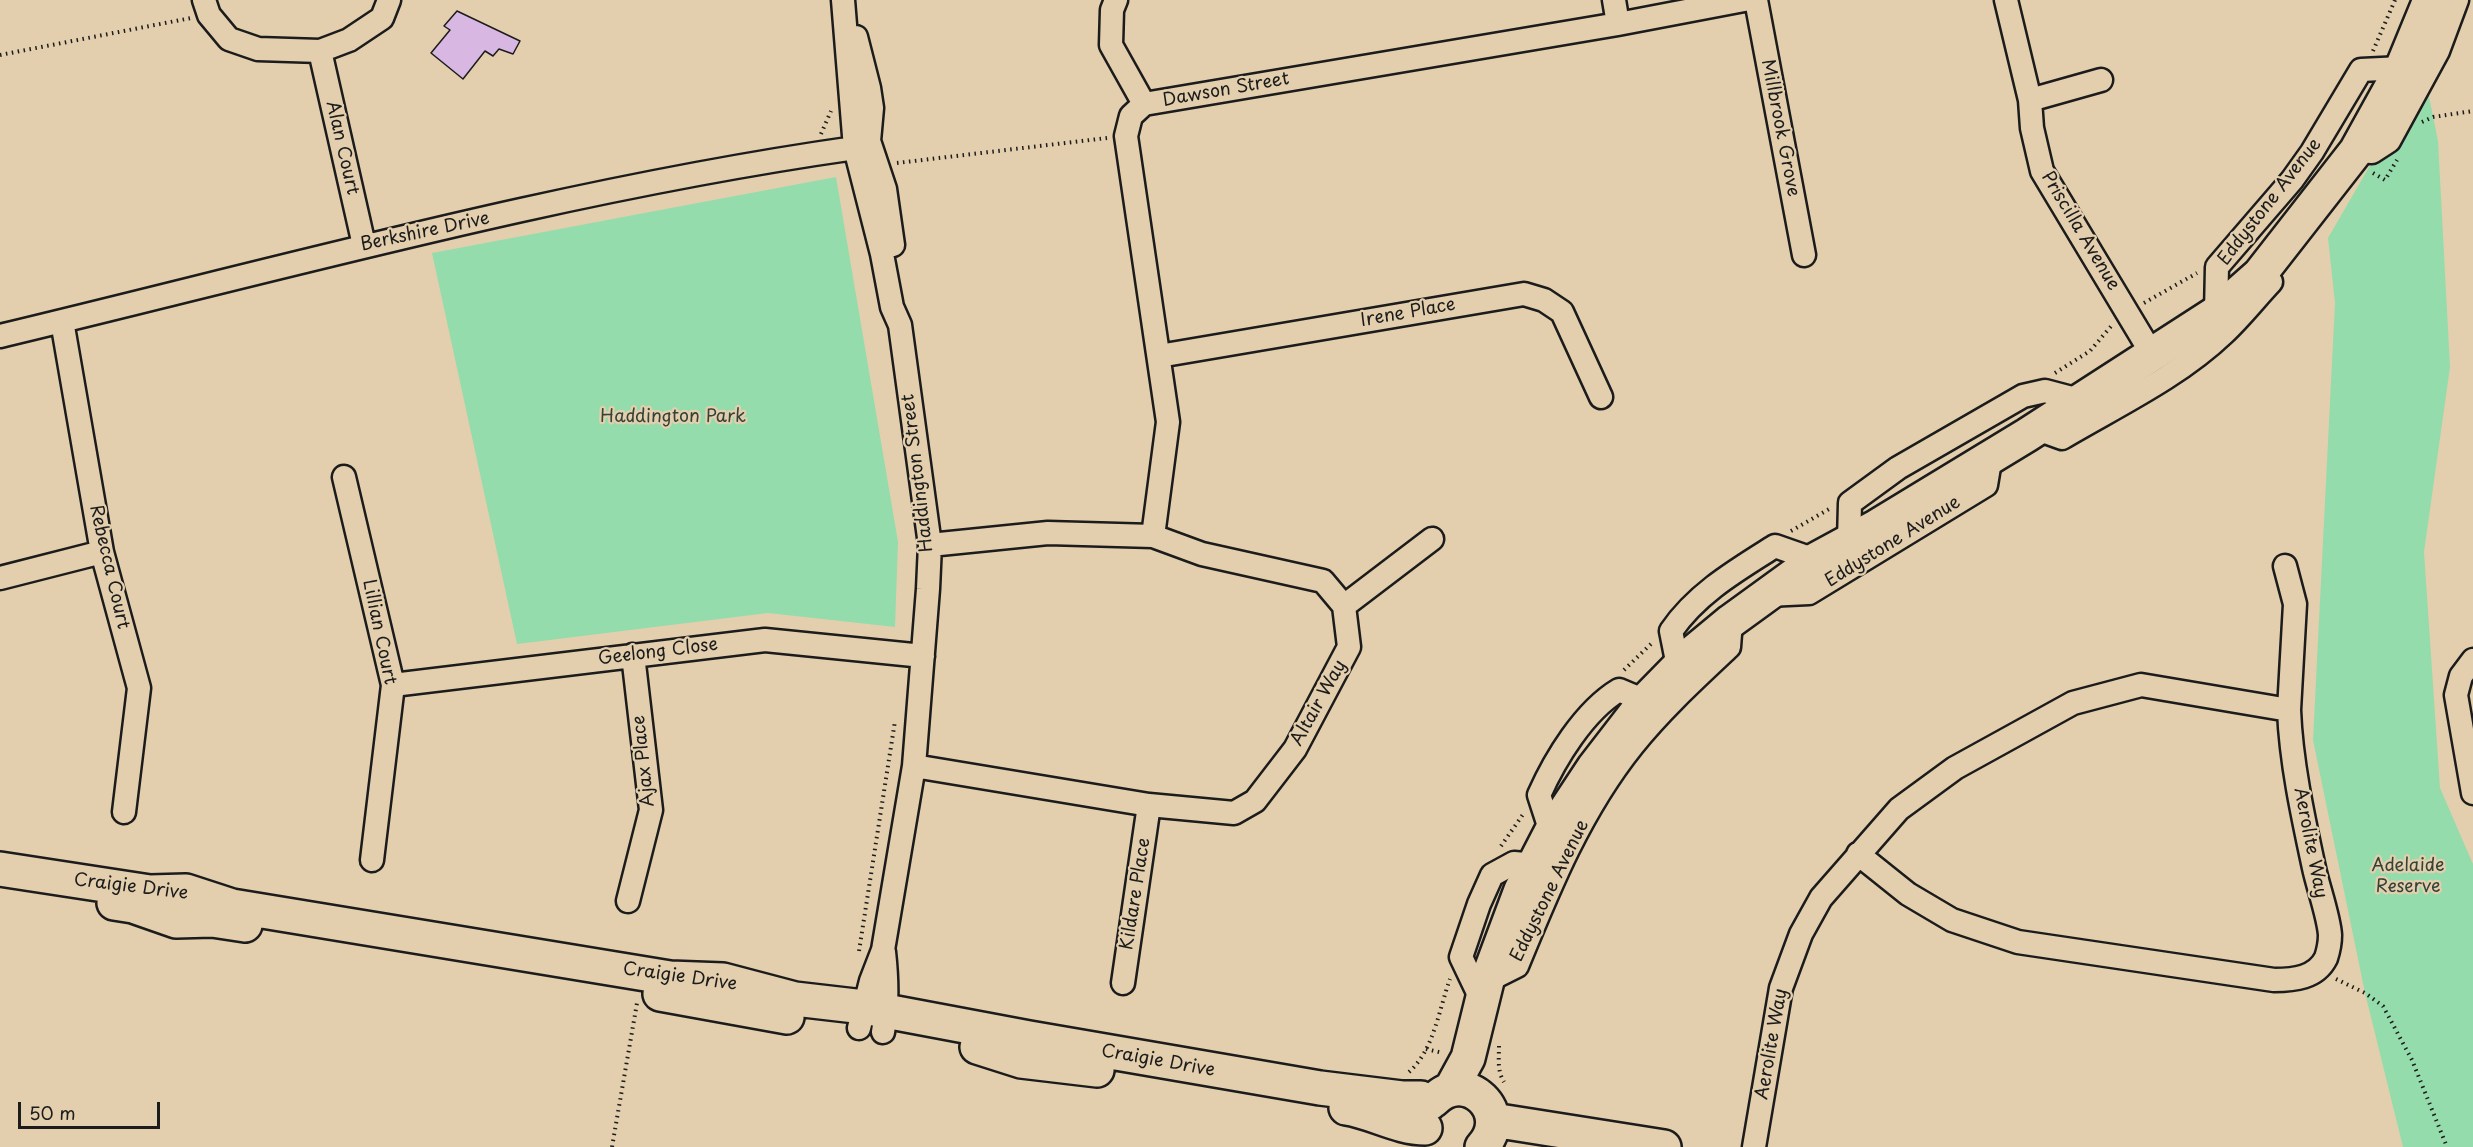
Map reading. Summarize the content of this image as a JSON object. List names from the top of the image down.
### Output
{
  "streets": {
    "main road": ["Eddystone Avenue", "Craigie Drive"],
    "street": [
      "Dawson Street",
      "Millbrook Grove",
      "Alan Court",
      "Priscilla Avenue",
      "Berkshire Drive",
      "Irene Place",
      "Haddington Street",
      "Rebecca Court",
      "Lillian Court",
      "Geelong Close",
      "Altair Way",
      "Ajax Place",
      "Aerolite Way",
      "Kildare Place"
    ]
  },
  "crossings": [
    ["Alan Court", "Berkshire Drive"],
    ["Eddystone Avenue", "Priscilla Avenue"],
    ["Eddystone Avenue", "Craigie Drive"],
    ["Berkshire Drive", "Haddington Street"],
    ["Berkshire Drive", "Rebecca Court"],
    ["Haddington Street", "Geelong Close"],
    ["Haddington Street", "Altair Way"],
    ["Haddington Street", "Craigie Drive"],
    ["Lillian Court", "Geelong Close"],
    ["Geelong Close", "Ajax Place"],
    ["Altair Way", "Kildare Place"]
  ],
  "parks": ["Haddington Park", "Adelaide Reserve"],
  "scale_bar": "50 m"
}
